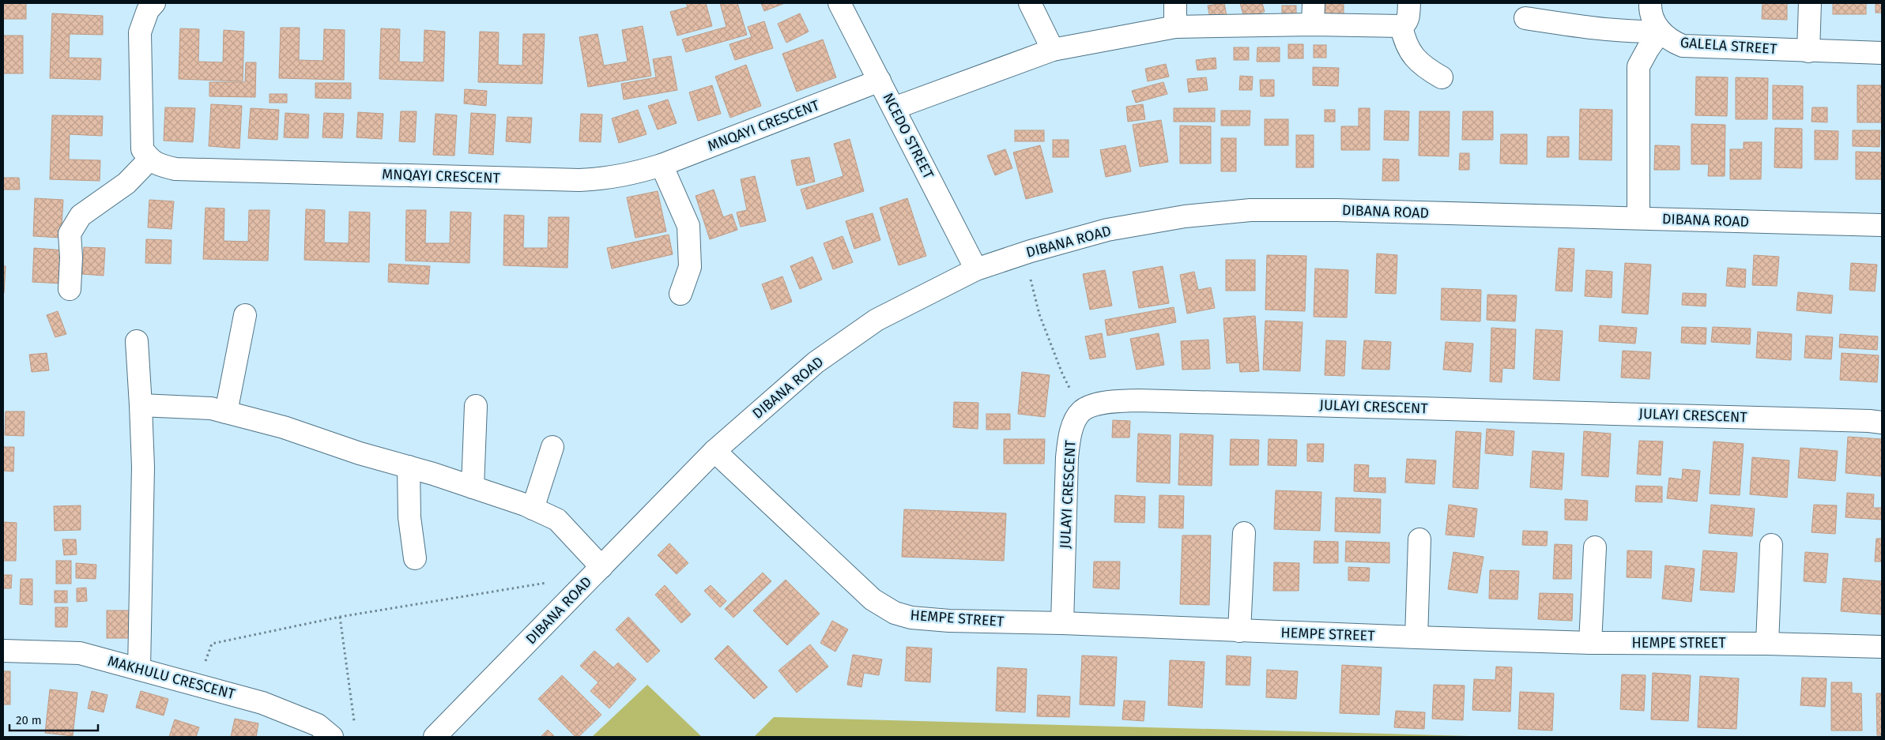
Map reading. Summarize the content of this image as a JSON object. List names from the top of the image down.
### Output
{
  "streets": {
    "street": [
      "GALELA STREET",
      "MNQAYI CRESCENT",
      "NCEDO STREET",
      "DIBANA ROAD",
      "JULAYI CRESCENT",
      "HEMPE STREET",
      "MAKHULU CRESCENT"
    ]
  },
  "crossings": [
    ["MNQAYI CRESCENT", "NCEDO STREET"],
    ["NCEDO STREET", "DIBANA ROAD"],
    ["DIBANA ROAD", "HEMPE STREET"],
    ["JULAYI CRESCENT", "HEMPE STREET"]
  ],
  "scale_bar": "20 m"
}
